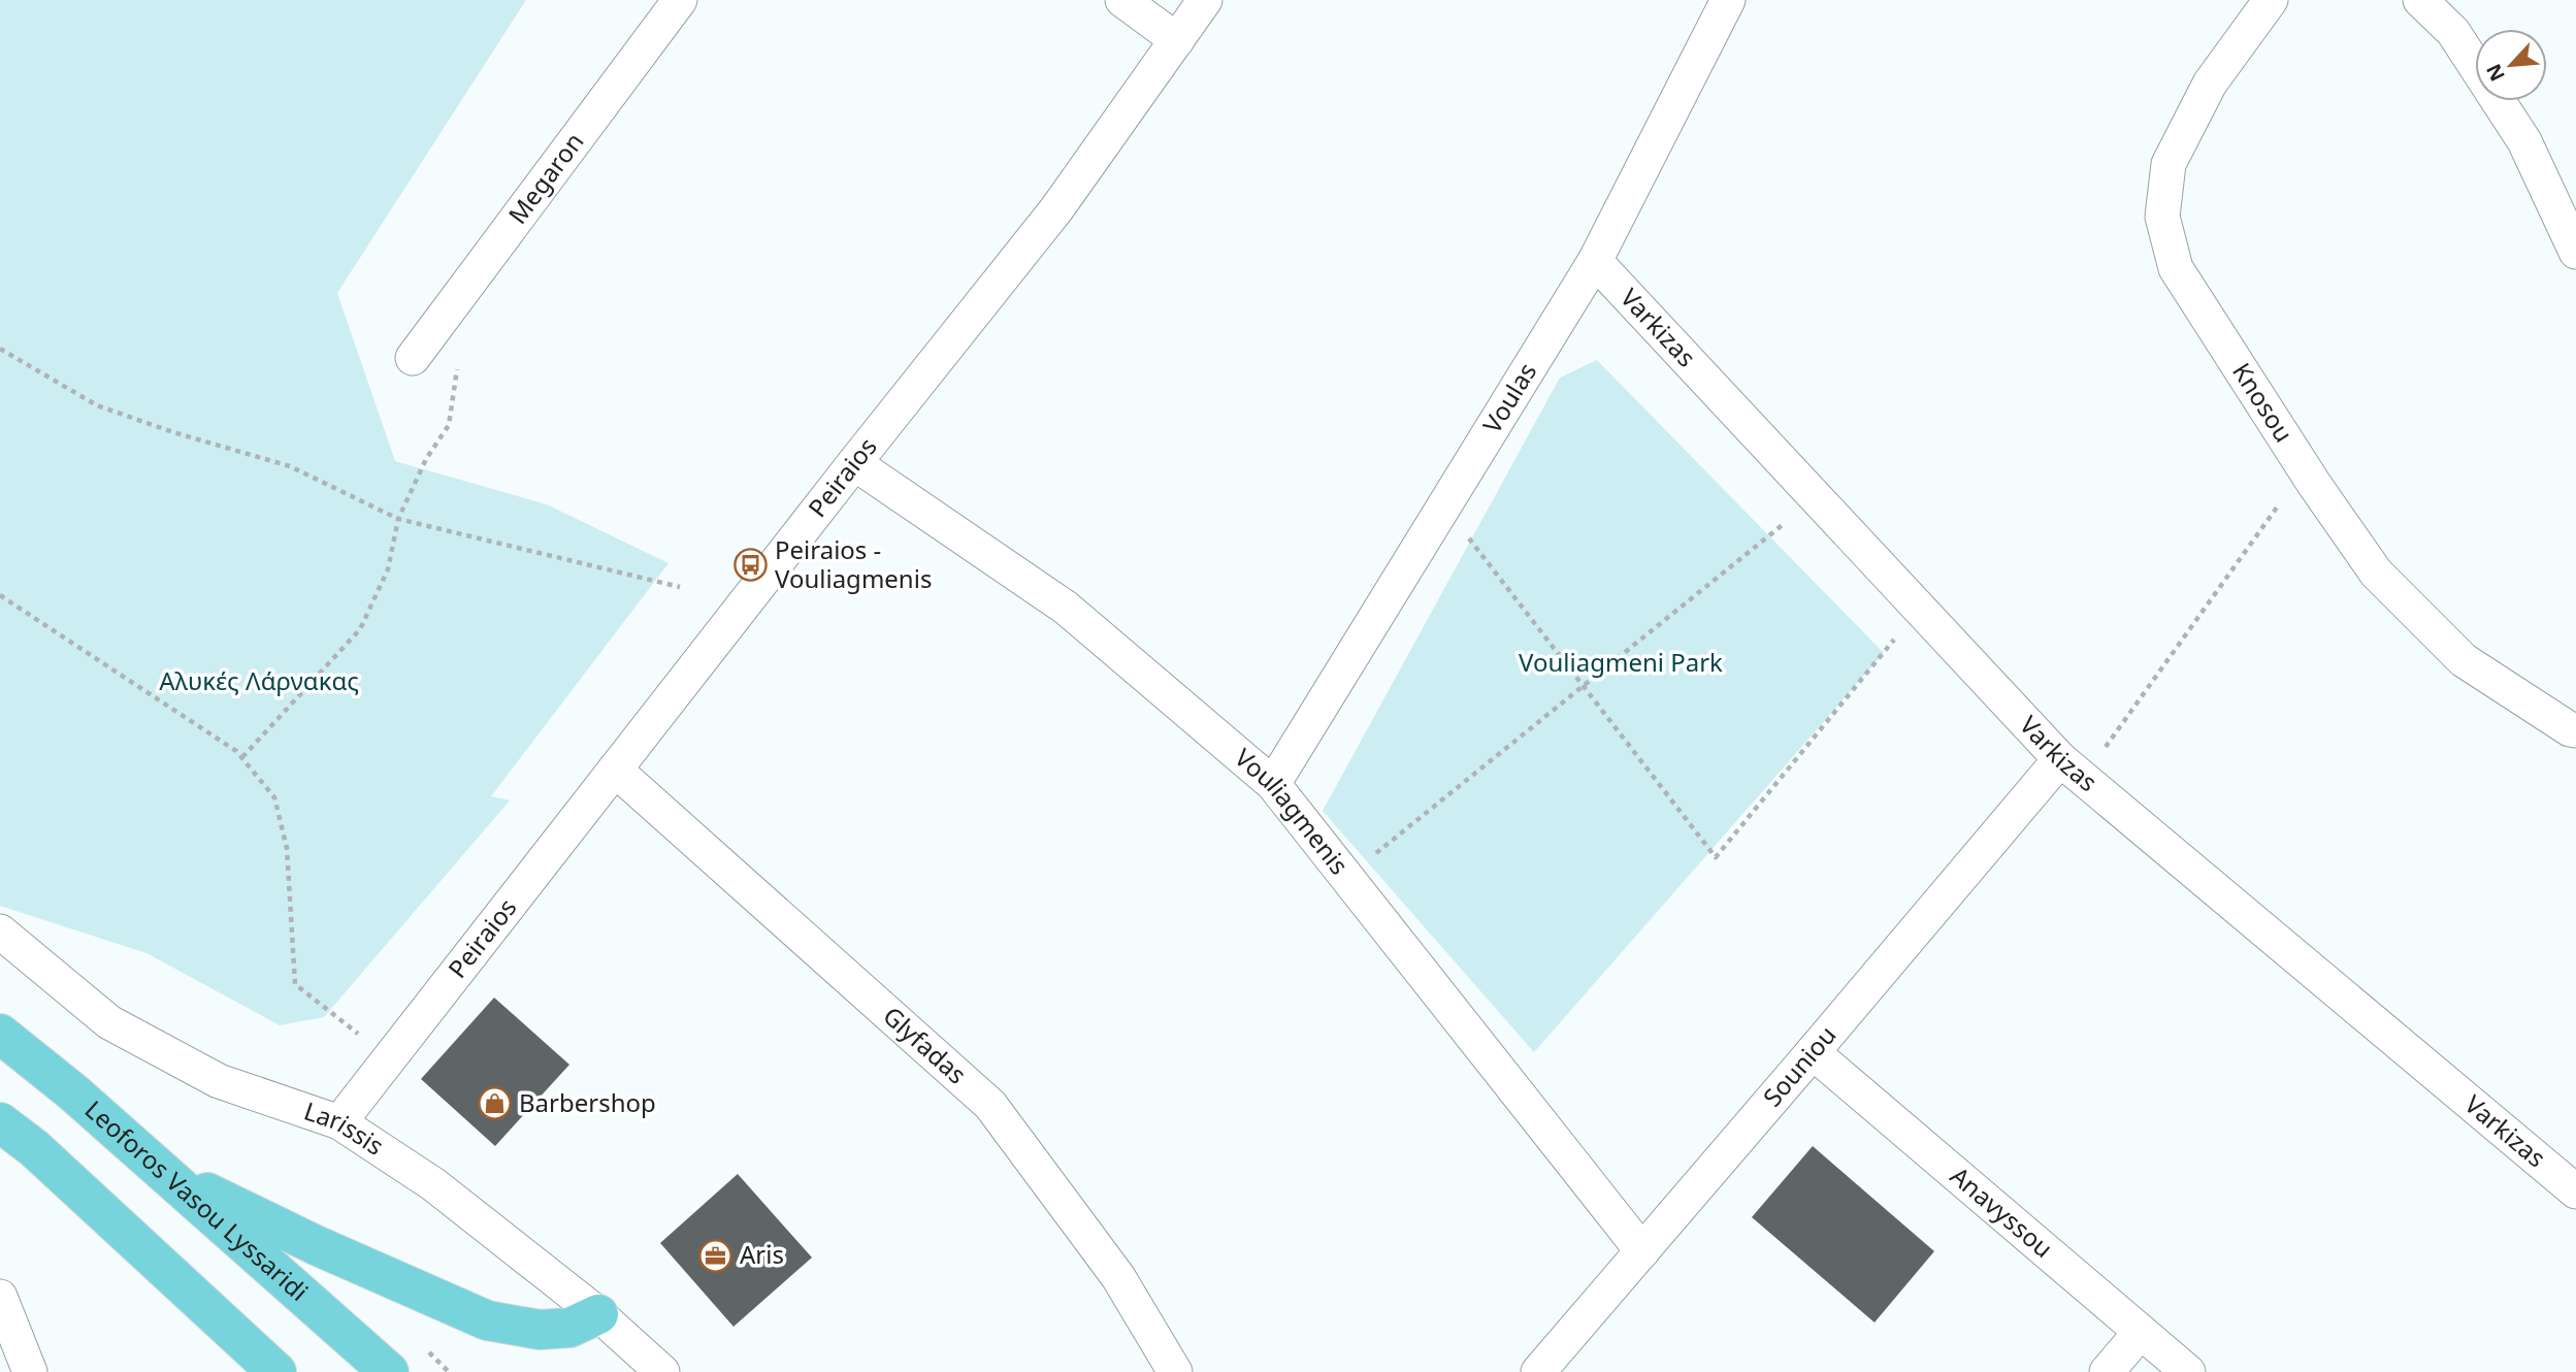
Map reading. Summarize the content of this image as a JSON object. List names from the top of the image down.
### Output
{
  "streets": {
    "main road": ["Leoforos Vasou Lyssaridi"],
    "street": [
      "Megaron",
      "Varkizas",
      "Voulas",
      "Knosou",
      "Peiraios",
      "Vouliagmenis",
      "Glyfadas",
      "Souniou",
      "Larissis",
      "Anavyssou"
    ]
  },
  "crossings": [
    ["Varkizas", "Voulas"],
    ["Varkizas", "Souniou"],
    ["Voulas", "Vouliagmenis"],
    ["Peiraios", "Vouliagmenis"],
    ["Peiraios", "Glyfadas"],
    ["Peiraios", "Larissis"],
    ["Vouliagmenis", "Souniou"],
    ["Souniou", "Anavyssou"]
  ],
  "parks": ["Vouliagmeni Park", "Αλυκές Λάρνακας"],
  "places": {
    "bus stop": ["Peiraios - Vouliagmenis"],
    "shop": ["Barbershop"],
    "office": ["Aris"]
  },
  "north": "bottom left"
}
